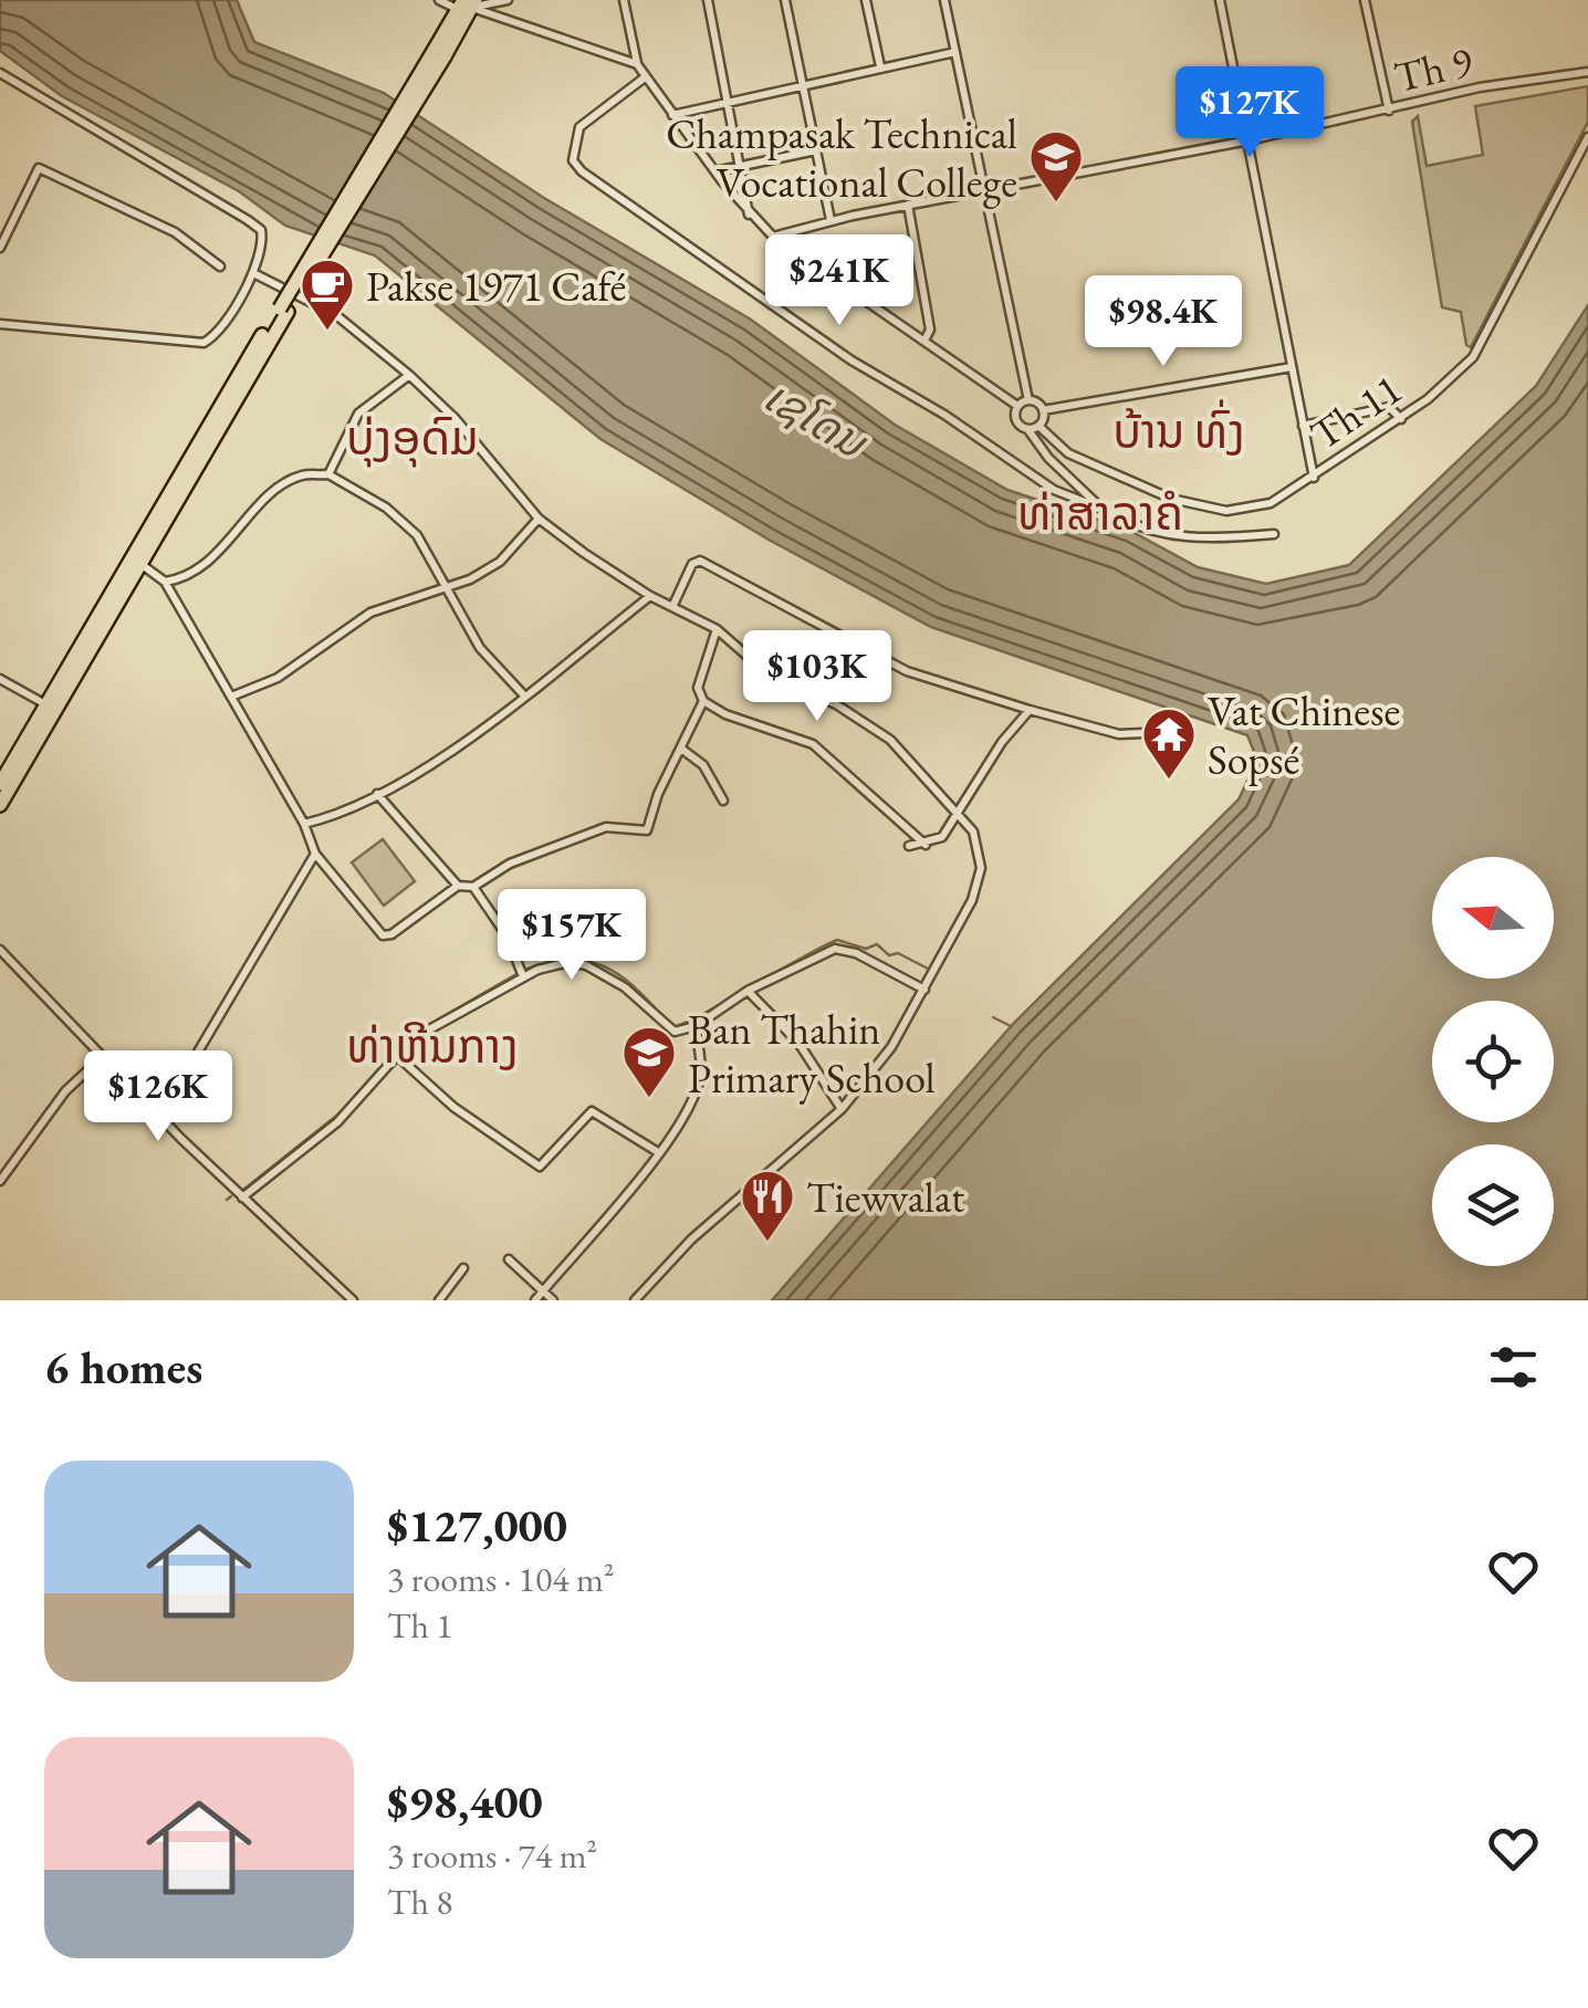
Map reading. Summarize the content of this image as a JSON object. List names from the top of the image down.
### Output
{
  "streets": {
    "street": ["Th 9", "Th 11"]
  },
  "districts": [
    "ບ້ານ ທົ່ງ",
    "ບຸ່ງອຸດົມ",
    "ທ່າສາລາຄໍ",
    "ທ່າຫີນກາງ"
  ],
  "water": ["ເຊໂດນ"],
  "places": {
    "school or university": ["Champasak Technical Vocational College", "Ban Thahin Primary School"],
    "cafe": ["Pakse 1971 Café"],
    "temple": ["Vat Chinese Sopsé"],
    "restaurant": ["Tiewvalat"]
  },
  "north": "left",
  "page": {
    "price": [
      "$127K",
      "$241K",
      "$98.4K",
      "$103K",
      "$157K",
      "$126K"
    ],
    "heading": "6 homes",
    "list": [
      {
        "name": "$127,000",
        "note": "3 rooms · 104 m² · Th 1"
      },
      {
        "name": "$98,400",
        "note": "3 rooms · 74 m² · Th 8"
      }
    ]
  }
}
